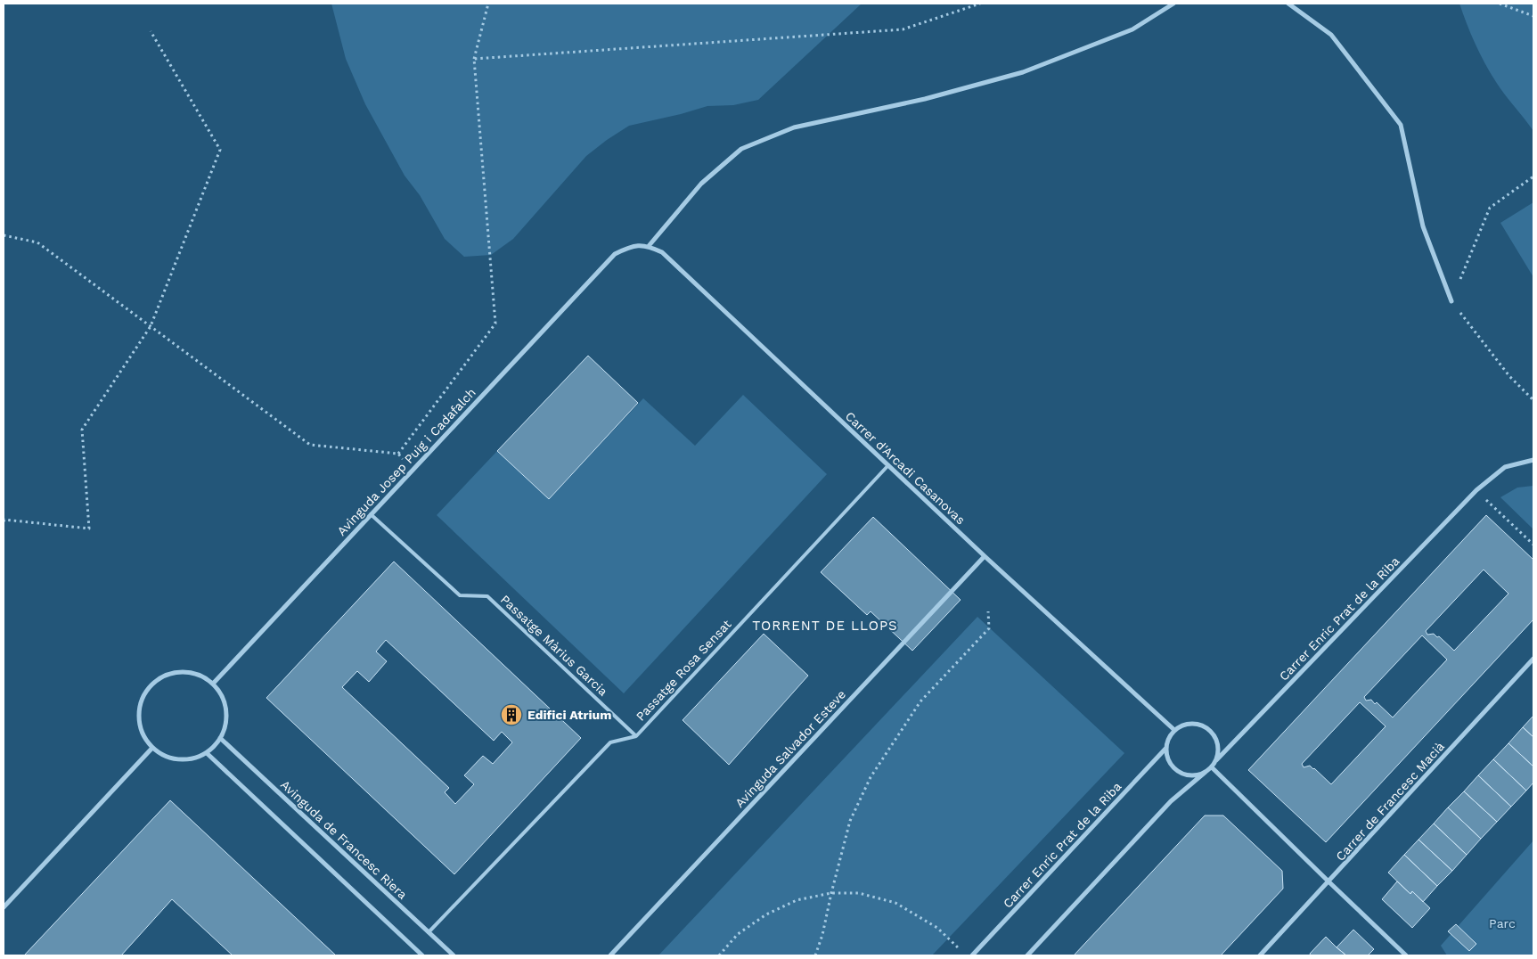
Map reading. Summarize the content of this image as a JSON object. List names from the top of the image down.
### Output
{
  "streets": {
    "street": [
      "Avinguda Josep Puig i Cadafalch",
      "Carrer d'Arcadi Casanovas",
      "Carrer Enric Prat de la Riba",
      "Avinguda Salvador Esteve",
      "Carrer de Francesc Macià",
      "Avinguda de Francesc Riera"
    ],
    "lane": ["Passatge Màrius Garcia", "Passatge Rosa Sensat"]
  },
  "crossings": [
    ["Avinguda Josep Puig i Cadafalch", "Carrer d'Arcadi Casanovas"],
    ["Avinguda Josep Puig i Cadafalch", "Passatge Màrius Garcia"],
    ["Avinguda Josep Puig i Cadafalch", "Avinguda de Francesc Riera"],
    ["Carrer d'Arcadi Casanovas", "Carrer Enric Prat de la Riba"],
    ["Carrer d'Arcadi Casanovas", "Passatge Rosa Sensat"],
    ["Carrer d'Arcadi Casanovas", "Avinguda Salvador Esteve"],
    ["Passatge Màrius Garcia", "Passatge Rosa Sensat"],
    ["Passatge Rosa Sensat", "Avinguda de Francesc Riera"]
  ],
  "districts": ["TORRENT DE LLOPS"],
  "parks": ["Parc"],
  "places": {
    "building": ["Edifici Atrium"]
  }
}
